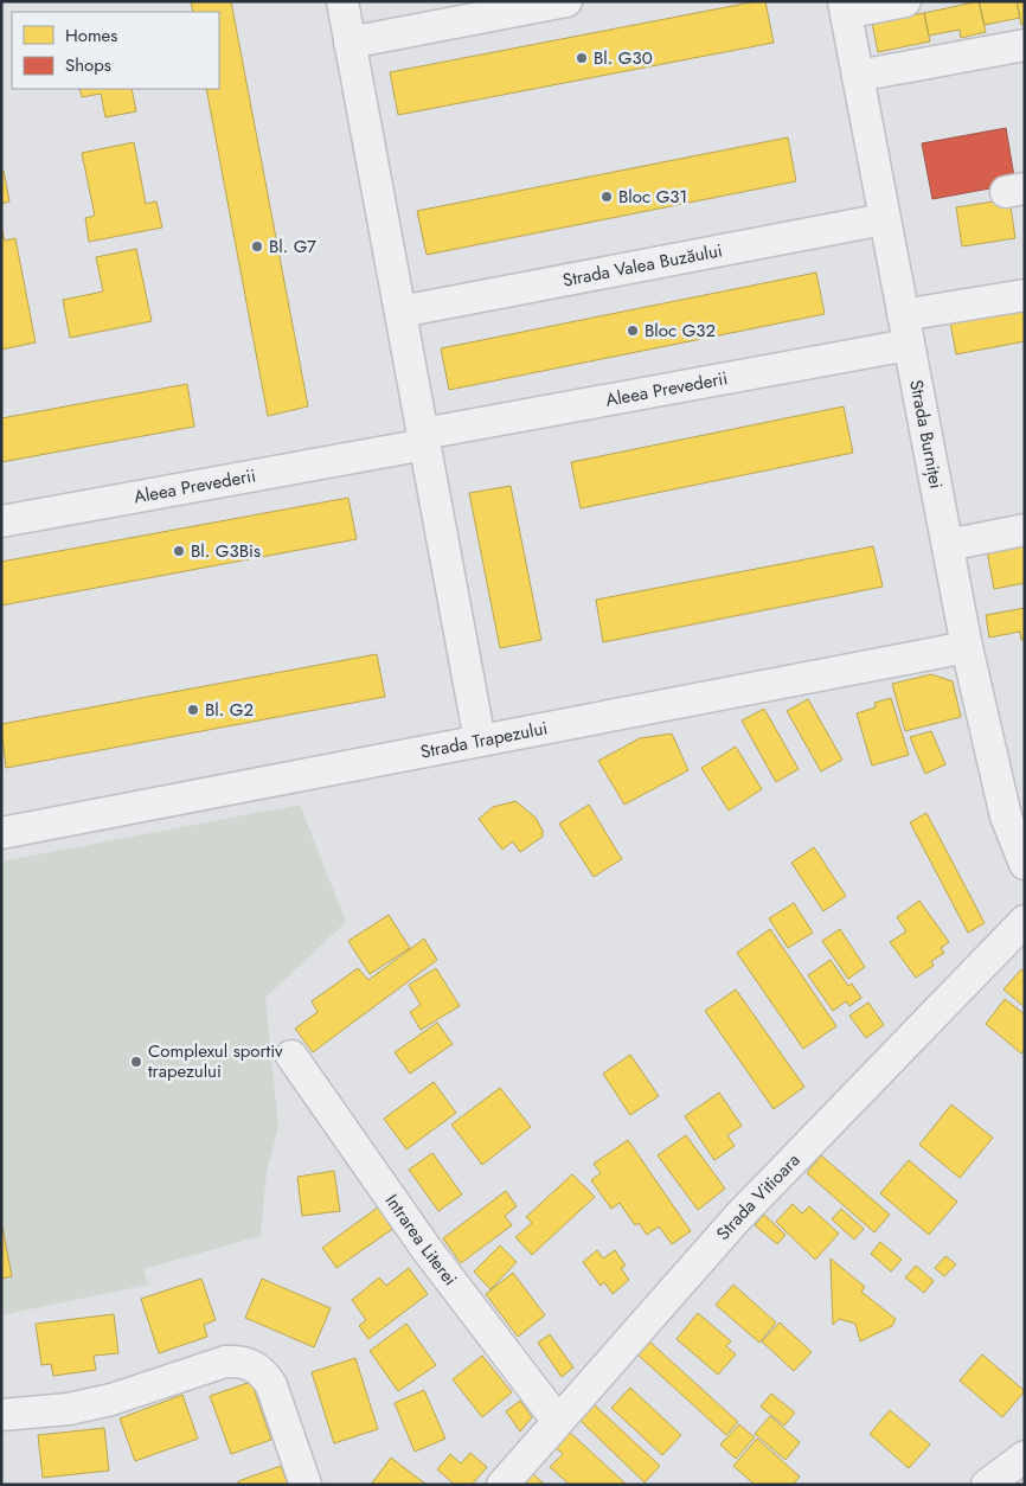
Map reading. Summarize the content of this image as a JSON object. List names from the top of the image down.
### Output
{
  "streets": {
    "street": [
      "Strada Valea Buzăului",
      "Aleea Prevederii",
      "Strada Burniței",
      "Strada Trapezului",
      "Strada Vitioara",
      "Intrarea Literei"
    ]
  },
  "crossings": [
    ["Strada Valea Buzăului", "Strada Burniței"],
    ["Aleea Prevederii", "Strada Burniței"],
    ["Strada Burniței", "Strada Trapezului"],
    ["Strada Vitioara", "Intrarea Literei"]
  ],
  "places": [
    "Bl. G30",
    "Bloc G31",
    "Bl. G7",
    "Bloc G32",
    "Bl. G3Bis",
    "Bl. G2",
    "Complexul sportiv trapezului"
  ],
  "legend": ["Homes", "Shops"]
}
